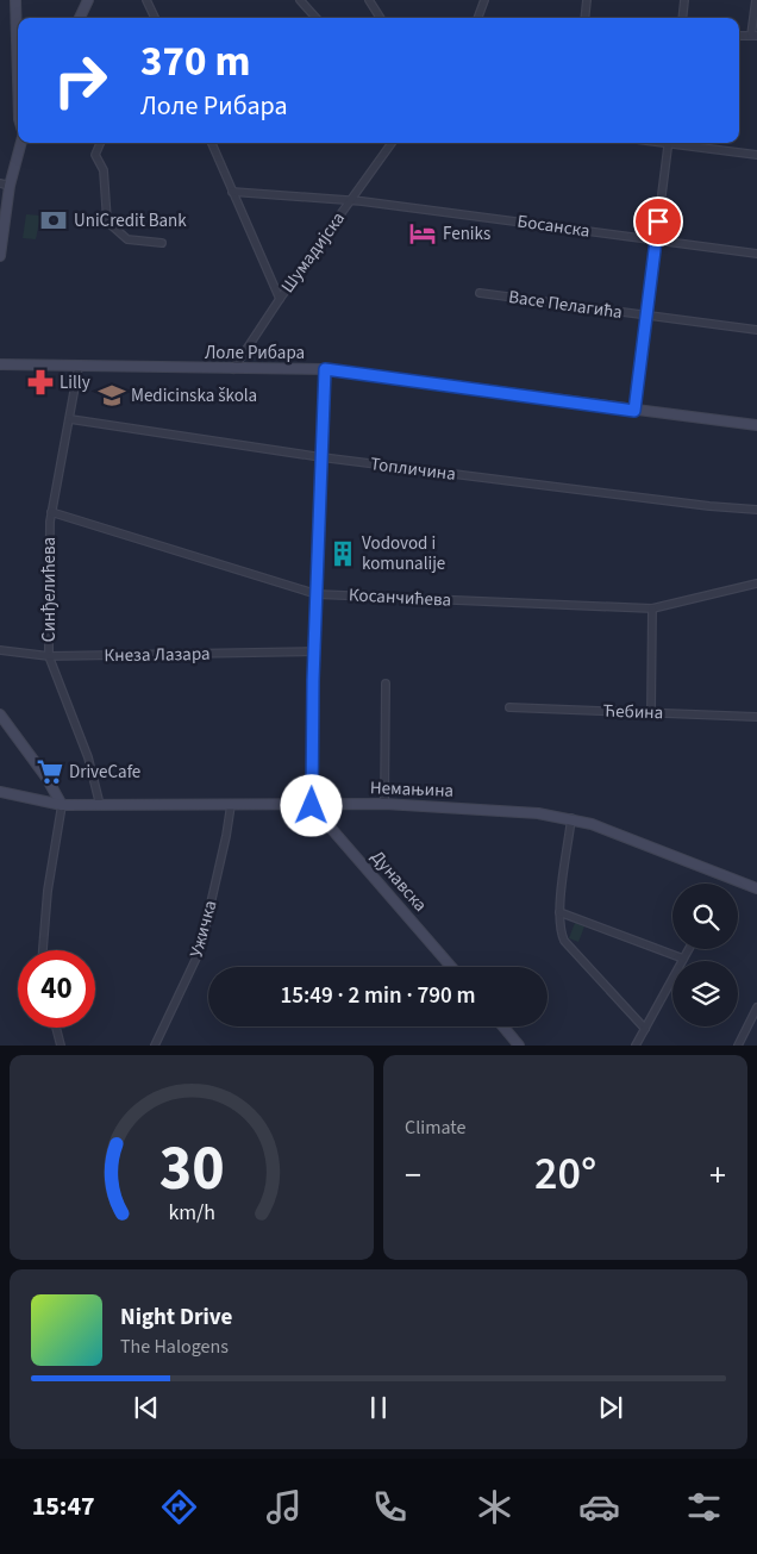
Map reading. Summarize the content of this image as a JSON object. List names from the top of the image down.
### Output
{
  "streets": {
    "street": [
      "Босанска",
      "Шумадијска",
      "Васе Пелагића",
      "Лоле Рибара",
      "Топличина",
      "Синђелићева",
      "Косанчићева",
      "Кнеза Лазара",
      "Ћебина",
      "Немањина",
      "Дунавска",
      "Ужичка"
    ]
  },
  "crossings": [
    ["Босанска", "Шумадијска"],
    ["Шумадијска", "Лоле Рибара"],
    ["Лоле Рибара", "Синђелићева"],
    ["Топличина", "Синђелићева"],
    ["Синђелићева", "Косанчићева"],
    ["Синђелићева", "Кнеза Лазара"],
    ["Синђелићева", "Немањина"],
    ["Немањина", "Дунавска"],
    ["Немањина", "Ужичка"]
  ],
  "places": {
    "bank": ["UniCredit Bank"],
    "hotel": ["Feniks"],
    "pharmacy": ["Lilly"],
    "school or university": ["Medicinska škola"],
    "building": ["Vodovod i komunalije"],
    "supermarket": ["DriveCafe"]
  },
  "page": {
    "turn": ["370 m", "Лоле Рибара"],
    "limit": "40",
    "trip": "15:49 · 2 min · 790 m",
    "tile": "Climate",
    "heat": ["−", "20°", "+"],
    "song": ["Night Drive", "The Halogens"],
    "tabs": "15:47",
    "gauge": ["30", "km/h"]
  }
}
